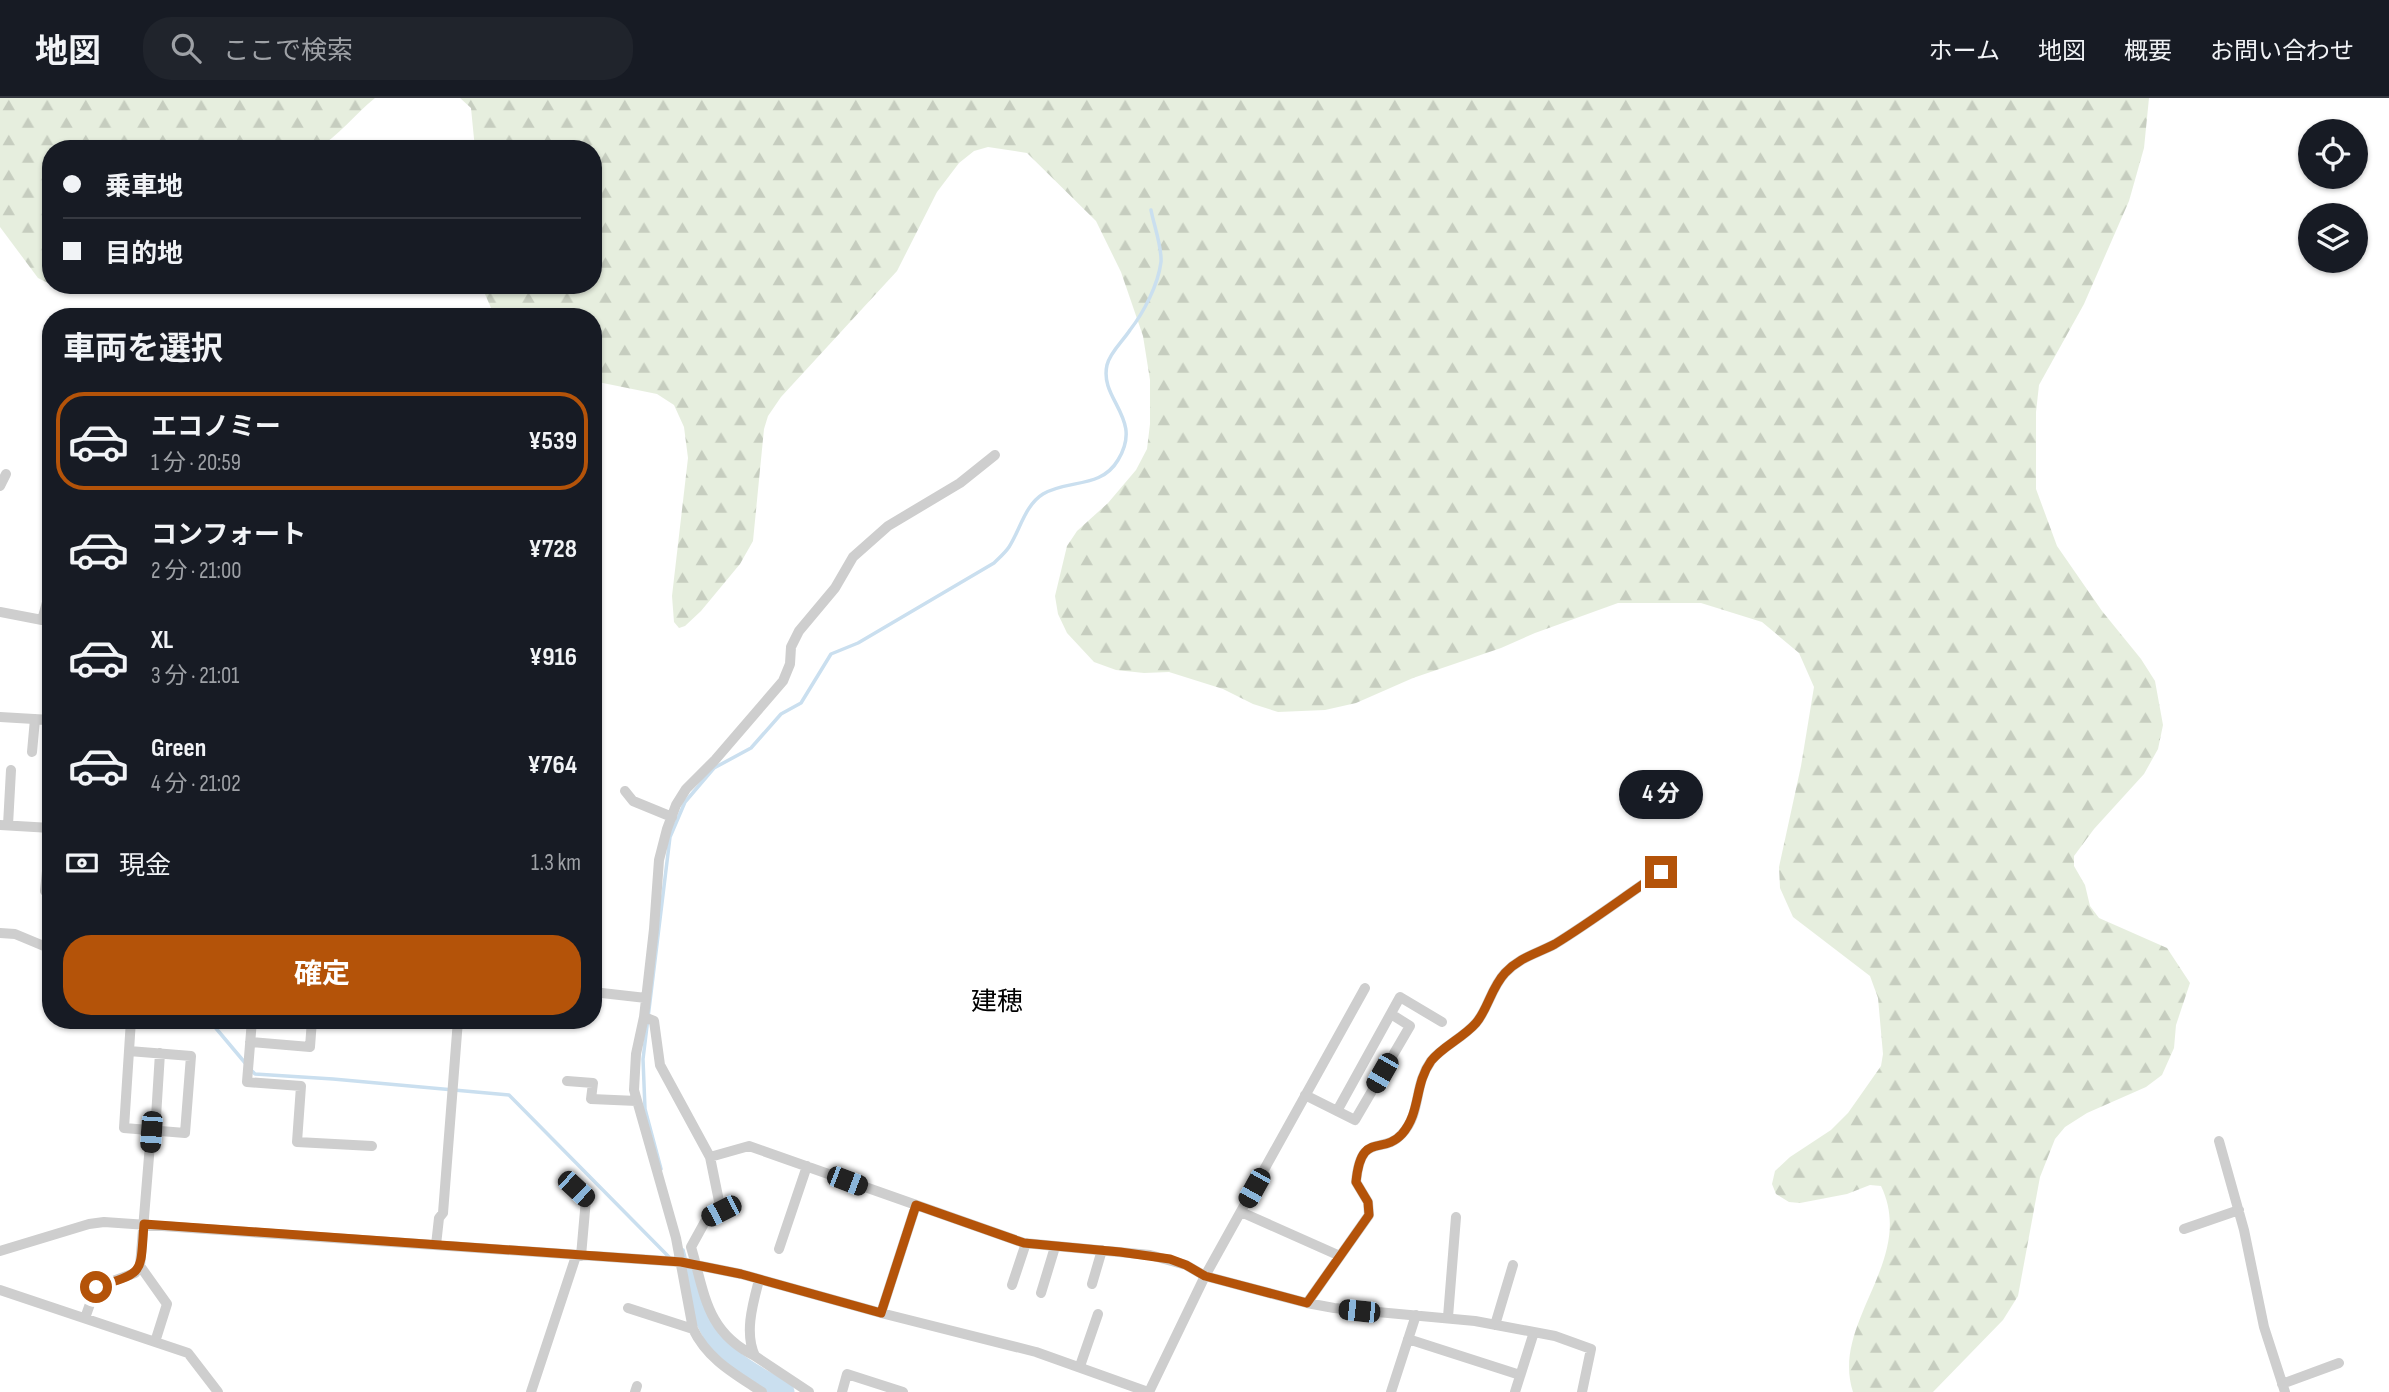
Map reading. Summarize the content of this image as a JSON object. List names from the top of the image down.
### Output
{
  "districts": ["建穂"],
  "page": {
    "header": "地図",
    "search": "ここで検索",
    "nav": [
      "ホーム",
      "地図",
      "概要",
      "お問い合わせ"
    ],
    "banner": ["乗車地", "目的地"],
    "heading": "車両を選択",
    "list": [
      {
        "name": "エコノミー",
        "note": "1 分 · 20:59",
        "value": "¥539"
      },
      {
        "name": "コンフォート",
        "note": "2 分 · 21:00",
        "value": "¥728"
      },
      {
        "name": "XL",
        "note": "3 分 · 21:01",
        "value": "¥916"
      },
      {
        "name": "Green",
        "note": "4 分 · 21:02",
        "value": "¥764"
      }
    ],
    "bubble": "4 分",
    "pay": ["現金", "1.3 km"],
    "buttons": "確定"
  }
}
